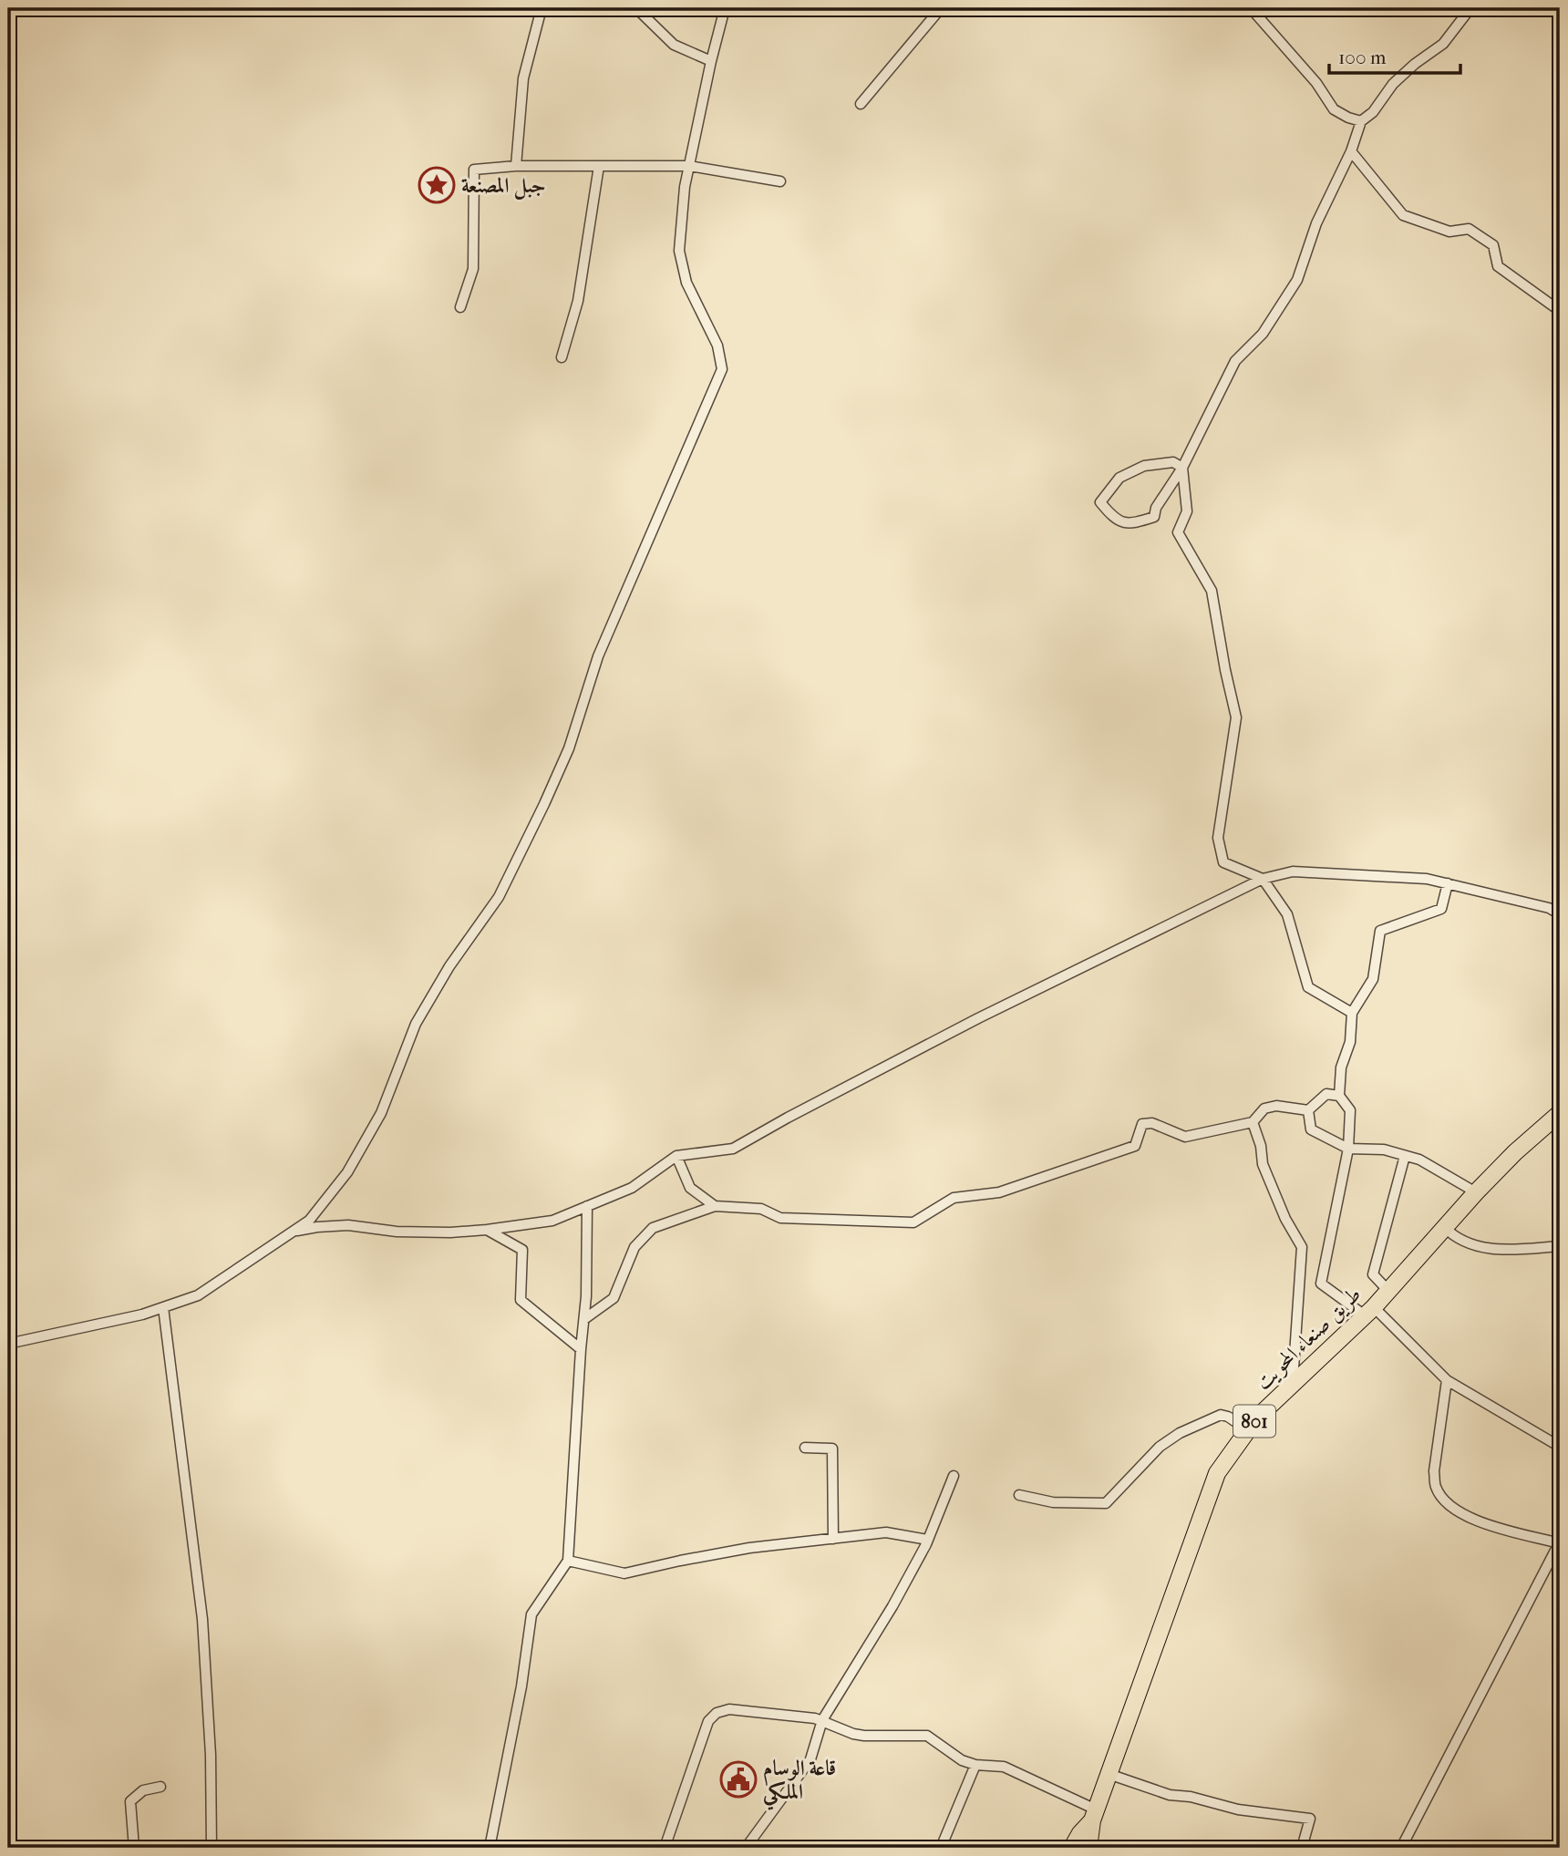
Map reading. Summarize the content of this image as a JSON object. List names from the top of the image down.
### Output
{
  "streets": {
    "main road": ["طريق صنعاء المحويت", "801"]
  },
  "places": {
    "place": ["جبل المصنعة"],
    "public building": ["قاعة الوسام الملكي"]
  },
  "scale_bar": "100 m"
}
